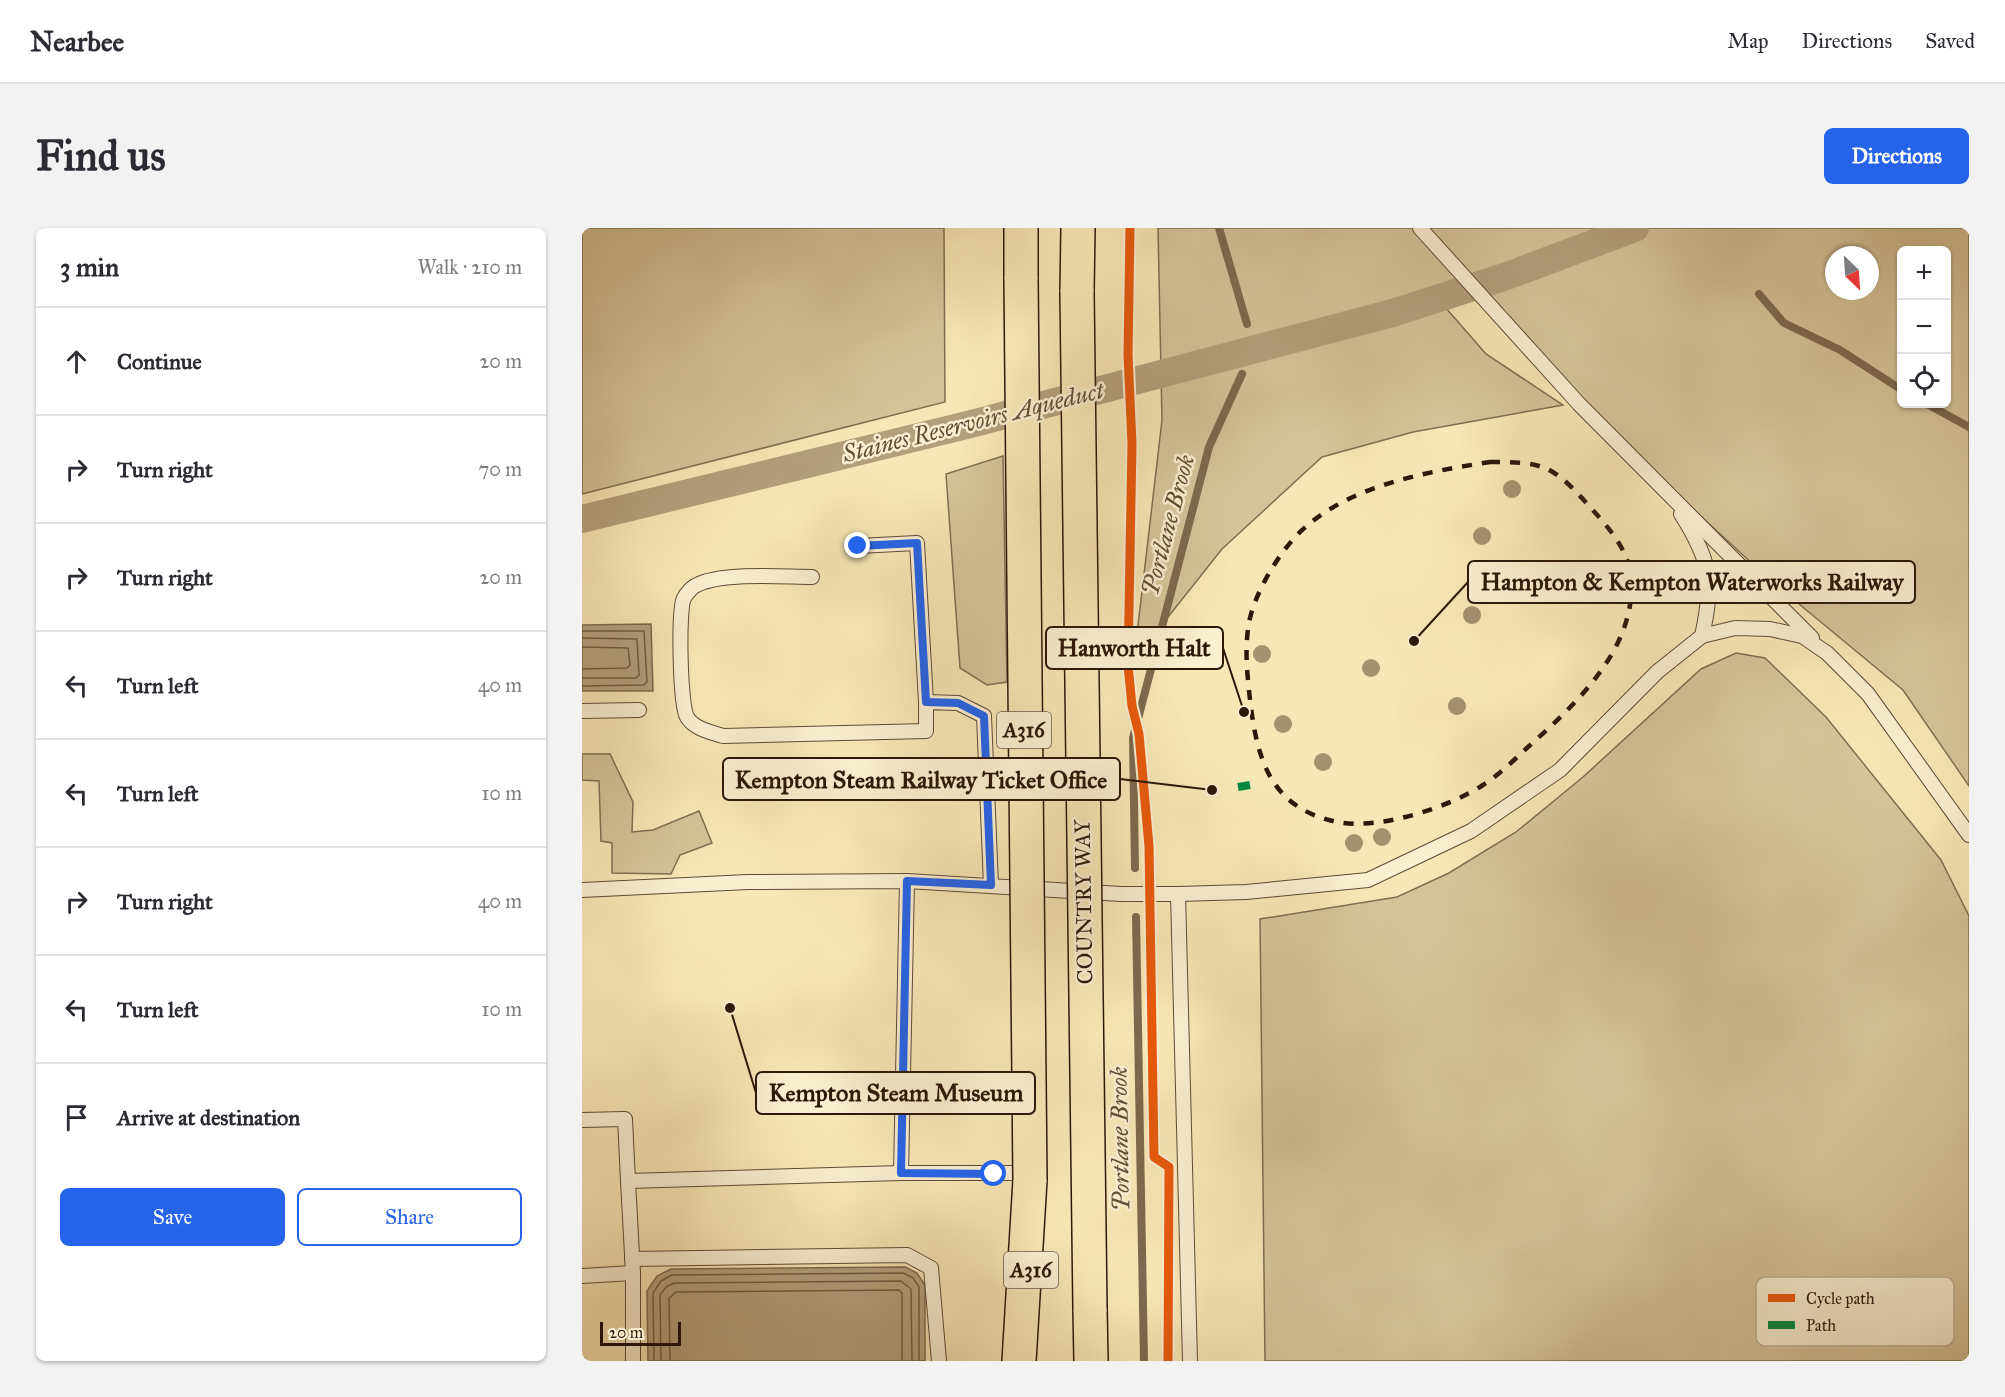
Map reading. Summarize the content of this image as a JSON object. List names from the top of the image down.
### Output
{
  "streets": {
    "highway": ["A316", "COUNTRY WAY"]
  },
  "water": ["Staines Reservoirs Aqueduct", "Portlane Brook"],
  "places": [
    "Hampton & Kempton Waterworks Railway",
    "Hanworth Halt",
    "Kempton Steam Railway Ticket Office",
    "Kempton Steam Museum"
  ],
  "legend": ["Cycle path", "Path"],
  "scale_bar": "20 m",
  "north": "bottom right",
  "page": {
    "header": "Nearbee",
    "nav": ["Map", "Directions", "Saved"],
    "buttons": [
      "Directions",
      ["Save", "Share"]
    ],
    "title": "Find us",
    "heading": ["3 min", "Walk · 210 m"],
    "map_buttons": ["+", "−"],
    "list": [
      ["Continue", "20 m"],
      ["Turn right", "70 m"],
      ["Turn right", "20 m"],
      ["Turn left", "40 m"],
      ["Turn left", "10 m"],
      ["Turn right", "40 m"],
      ["Turn left", "10 m"],
      "Arrive at destination"
    ],
    "scale": "20 m"
  }
}
